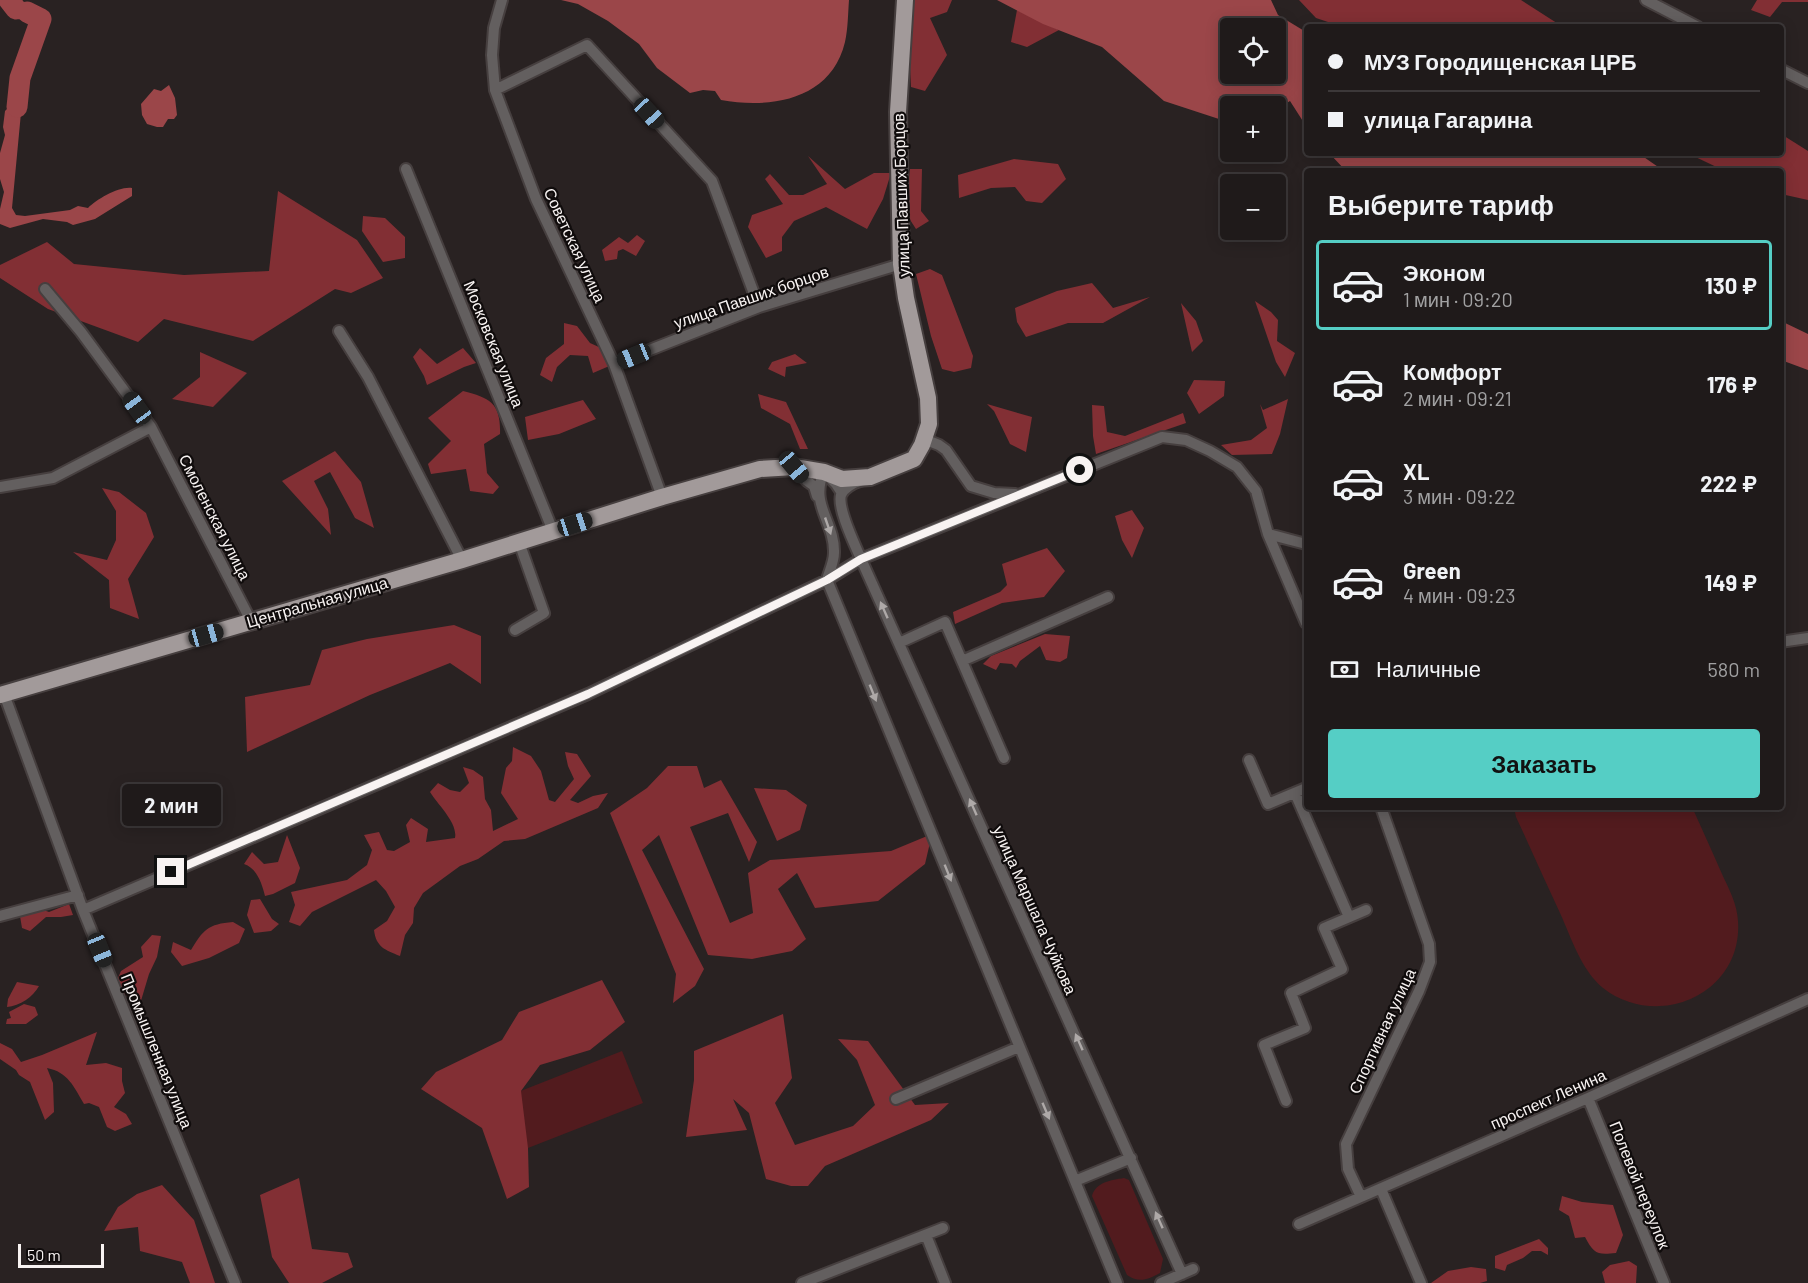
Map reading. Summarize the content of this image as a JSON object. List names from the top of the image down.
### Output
{
  "streets": {
    "main road": ["улица Павших Борцов", "Центральная улица"],
    "street": [
      "Советская улица",
      "улица Павших борцов",
      "Московская улица",
      "Смоленская улица",
      "улица Маршала Чуйкова",
      "Спортивная улица",
      "Промышленная улица",
      "проспект Ленина",
      "Полевой переулок"
    ]
  },
  "crossings": [
    ["улица Павших Борцов", "улица Павших борцов"],
    ["улица Павших Борцов", "Центральная улица"],
    ["Советская улица", "улица Павших борцов"],
    ["Советская улица", "Центральная улица"],
    ["Московская улица", "Центральная улица"],
    ["Смоленская улица", "Центральная улица"],
    ["Центральная улица", "Промышленная улица"],
    ["Спортивная улица", "проспект Ленина"],
    ["проспект Ленина", "Полевой переулок"]
  ],
  "scale_bar": "50 m",
  "page": {
    "map_buttons": ["+", "−"],
    "banner": ["МУЗ Городищенская ЦРБ", "улица Гагарина"],
    "heading": "Выберите тариф",
    "list": [
      {
        "name": "Эконом",
        "note": "1 мин · 09:20",
        "value": "130 ₽"
      },
      {
        "name": "Комфорт",
        "note": "2 мин · 09:21",
        "value": "176 ₽"
      },
      {
        "name": "XL",
        "note": "3 мин · 09:22",
        "value": "222 ₽"
      },
      {
        "name": "Green",
        "note": "4 мин · 09:23",
        "value": "149 ₽"
      }
    ],
    "pay": ["Наличные", "580 m"],
    "buttons": "Заказать",
    "bubble": "2 мин",
    "scale": "50 m"
  }
}
